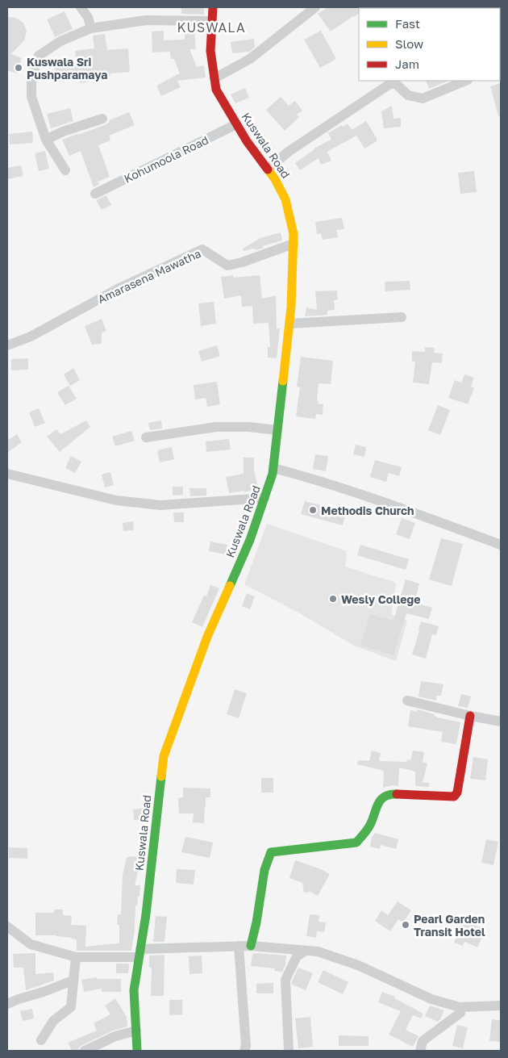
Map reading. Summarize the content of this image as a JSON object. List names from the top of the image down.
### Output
{
  "streets": {
    "street": ["Kuswala Road", "Kohumoola Road", "Amarasena Mawatha"]
  },
  "crossings": [
    ["Kuswala Road", "Kohumoola Road"],
    ["Kuswala Road", "Amarasena Mawatha"]
  ],
  "districts": ["KUSWALA"],
  "places": [
    "Kuswala Sri Pushparamaya",
    "Methodis Church",
    "Wesly College",
    "Pearl Garden Transit Hotel"
  ],
  "legend": ["Fast", "Slow", "Jam"]
}
